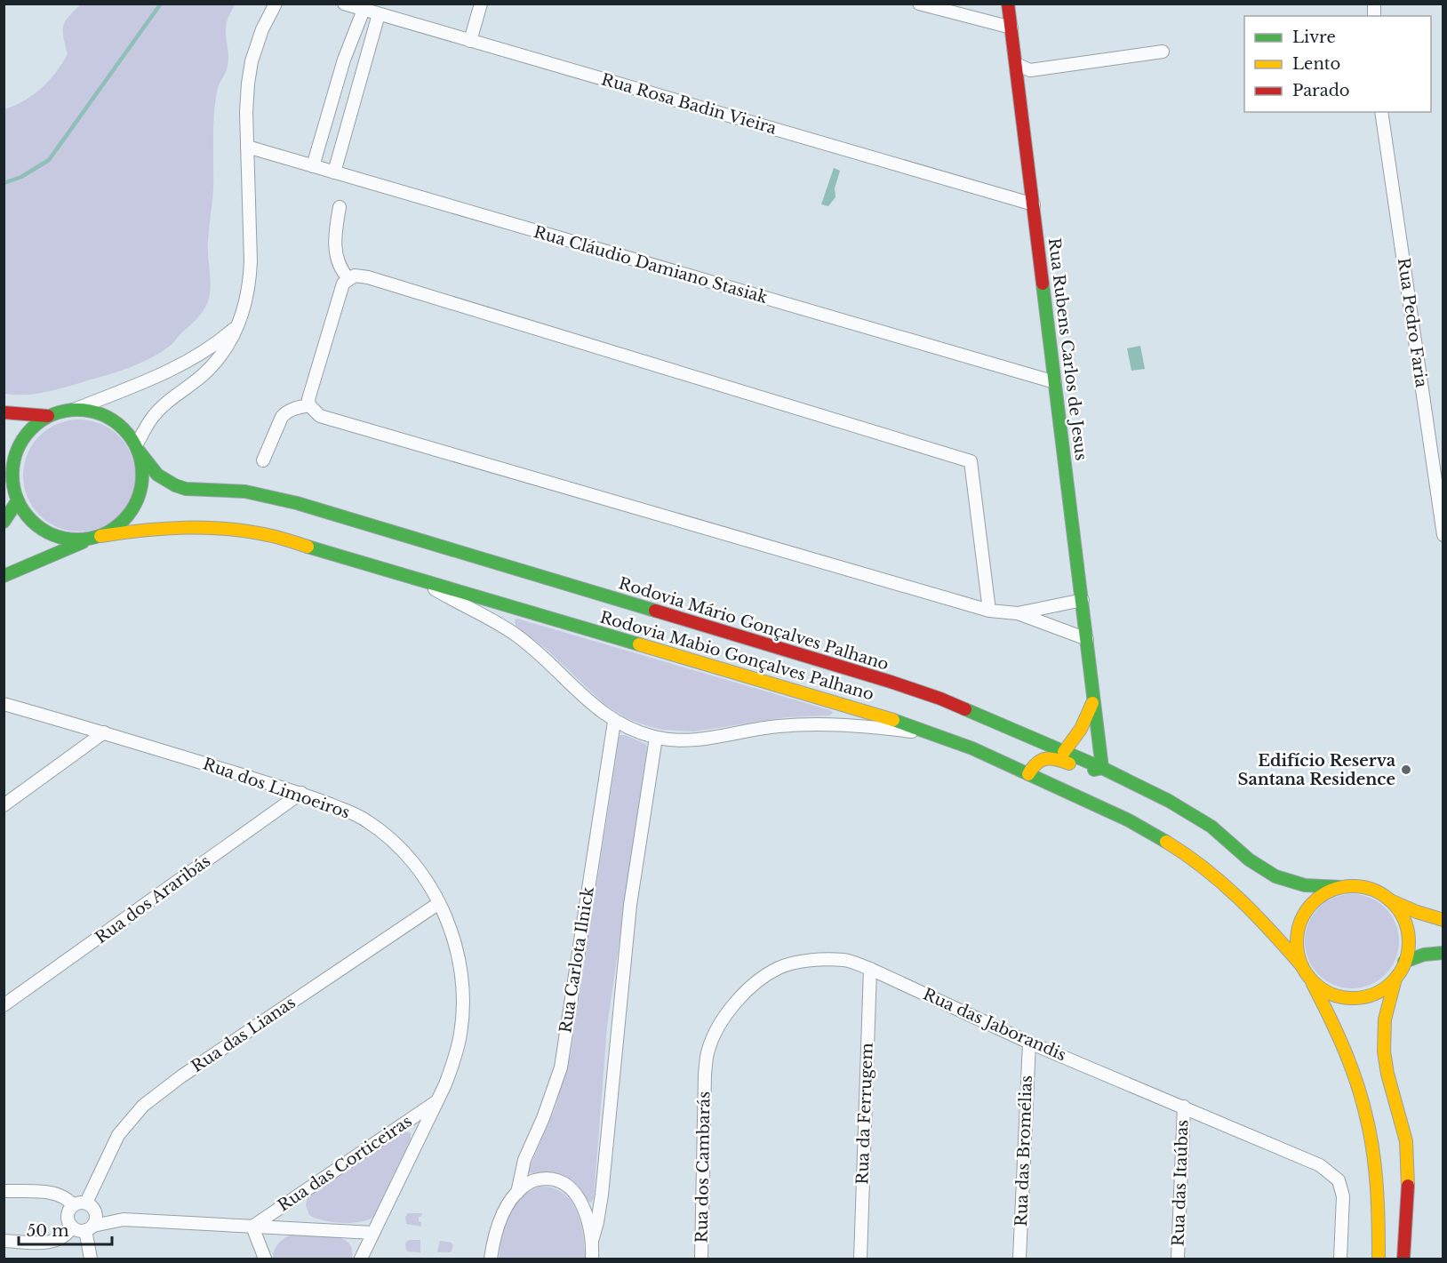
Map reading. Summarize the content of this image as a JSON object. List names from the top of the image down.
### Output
{
  "streets": {
    "main road": ["Rua Rubens Carlos de Jesus", "Rodovia Mário Gonçalves Palhano", "Rodovia Mabio Gonçalves Palhano"],
    "street": [
      "Rua Rosa Badin Vieira",
      "Rua Cláudio Damiano Stasiak",
      "Rua Pedro Faria",
      "Rua dos Limoeiros",
      "Rua dos Araribás",
      "Rua Carlota Ilnick",
      "Rua das Jaborandis",
      "Rua das Lianas",
      "Rua da Ferrugem",
      "Rua das Bromélias",
      "Rua das Corticeiras",
      "Rua dos Cambarás",
      "Rua das Itaúbas"
    ]
  },
  "crossings": [
    ["Rua Rosa Badin Vieira", "Rua Rubens Carlos de Jesus"],
    ["Rua Cláudio Damiano Stasiak", "Rua Rubens Carlos de Jesus"],
    ["Rua Rubens Carlos de Jesus", "Rodovia Mário Gonçalves Palhano"],
    ["Rodovia Mário Gonçalves Palhano", "Rodovia Mabio Gonçalves Palhano"],
    ["Rua dos Limoeiros", "Rua dos Araribás"],
    ["Rua dos Limoeiros", "Rua das Lianas"],
    ["Rua dos Limoeiros", "Rua das Corticeiras"],
    ["Rua das Jaborandis", "Rua da Ferrugem"],
    ["Rua das Jaborandis", "Rua das Bromélias"],
    ["Rua das Jaborandis", "Rua dos Cambarás"],
    ["Rua das Jaborandis", "Rua das Itaúbas"]
  ],
  "places": ["Edifício Reserva Santana Residence"],
  "legend": ["Livre", "Lento", "Parado"],
  "scale_bar": "50 m"
}
